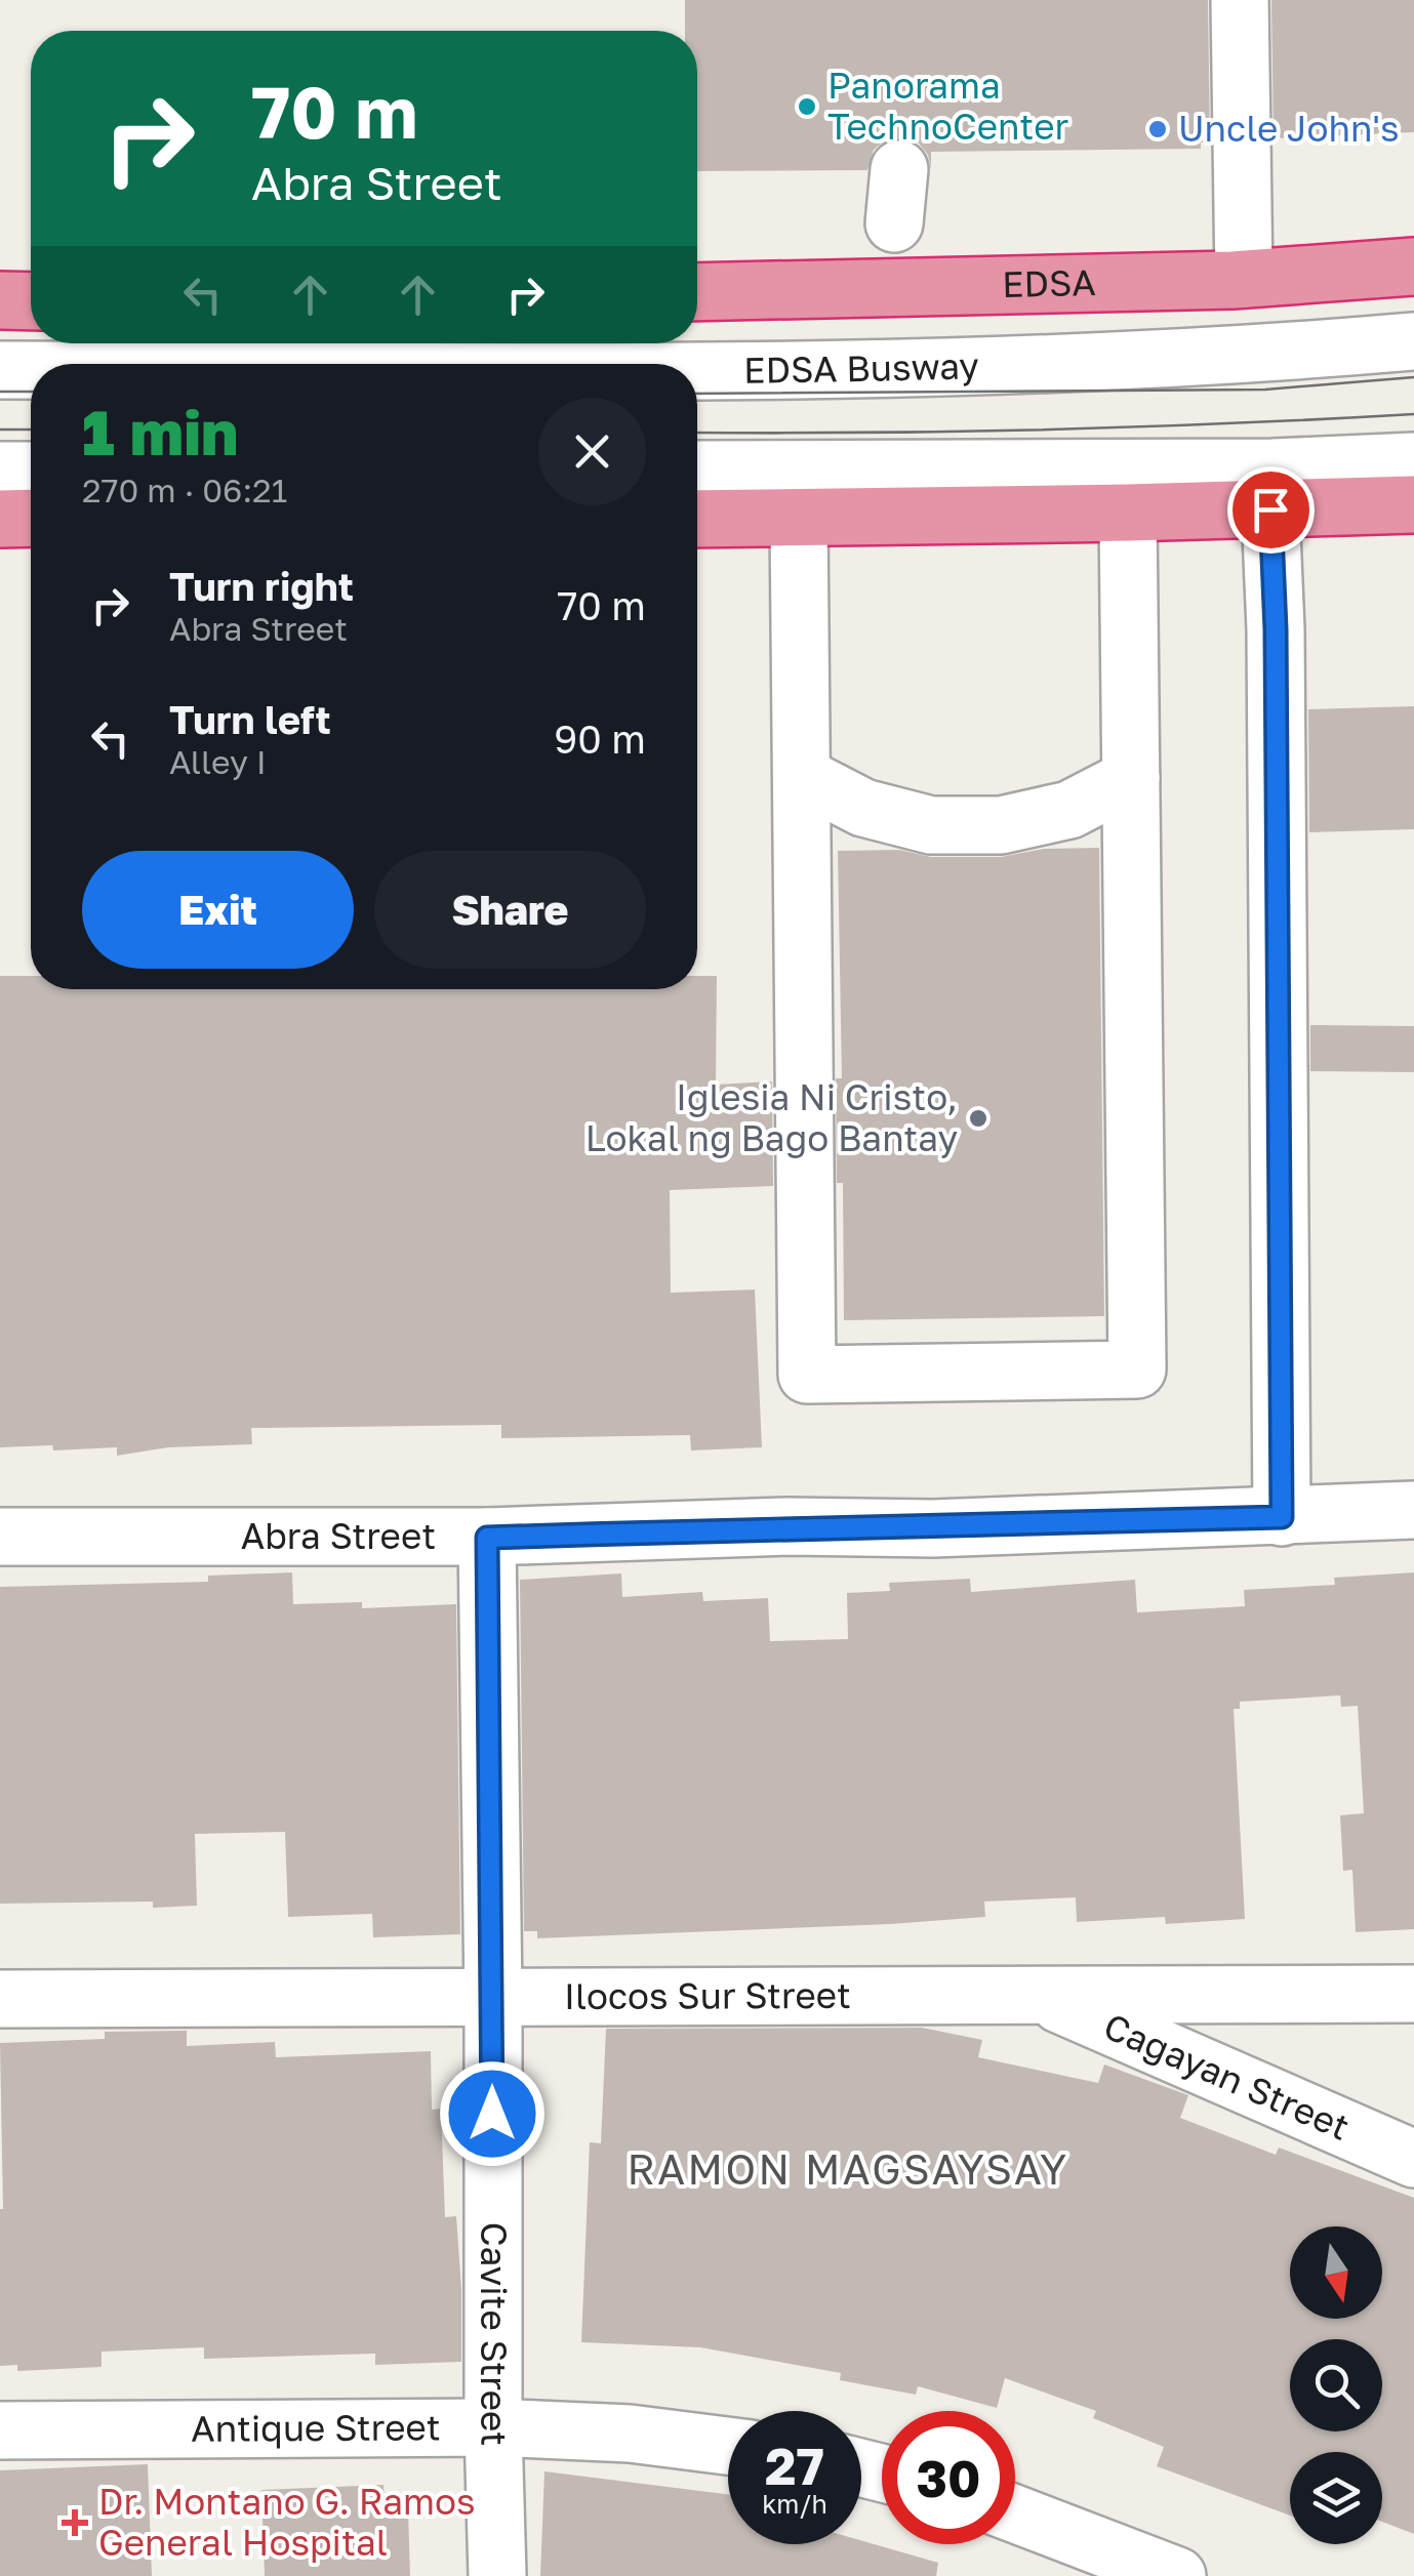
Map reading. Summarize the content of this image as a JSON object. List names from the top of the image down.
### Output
{
  "streets": {
    "highway": ["EDSA"],
    "street": [
      "EDSA Busway",
      "Abra Street",
      "Ilocos Sur Street",
      "Cagayan Street",
      "Cavite Street",
      "Antique Street"
    ]
  },
  "crossings": [
    ["Abra Street", "Cavite Street"],
    ["Ilocos Sur Street", "Cagayan Street"],
    ["Ilocos Sur Street", "Cavite Street"],
    ["Cavite Street", "Antique Street"]
  ],
  "districts": ["RAMON MAGSAYSAY"],
  "places": {
    "other": ["Panorama TechnoCenter", "Uncle John's", "Iglesia Ni Cristo, Lokal ng Bago Bantay"],
    "health": ["Dr. Montano G. Ramos General Hospital"]
  },
  "north": "bottom",
  "page": {
    "turn": ["70 m", "Abra Street"],
    "heading": ["1 min", "270 m · 06:21"],
    "list": [
      {
        "name": "Turn right",
        "note": "Abra Street",
        "value": "70 m"
      },
      {
        "name": "Turn left",
        "note": "Alley I",
        "value": "90 m"
      }
    ],
    "buttons": ["Exit", "Share"],
    "speed": "27 km/h",
    "limit": "30"
  }
}
